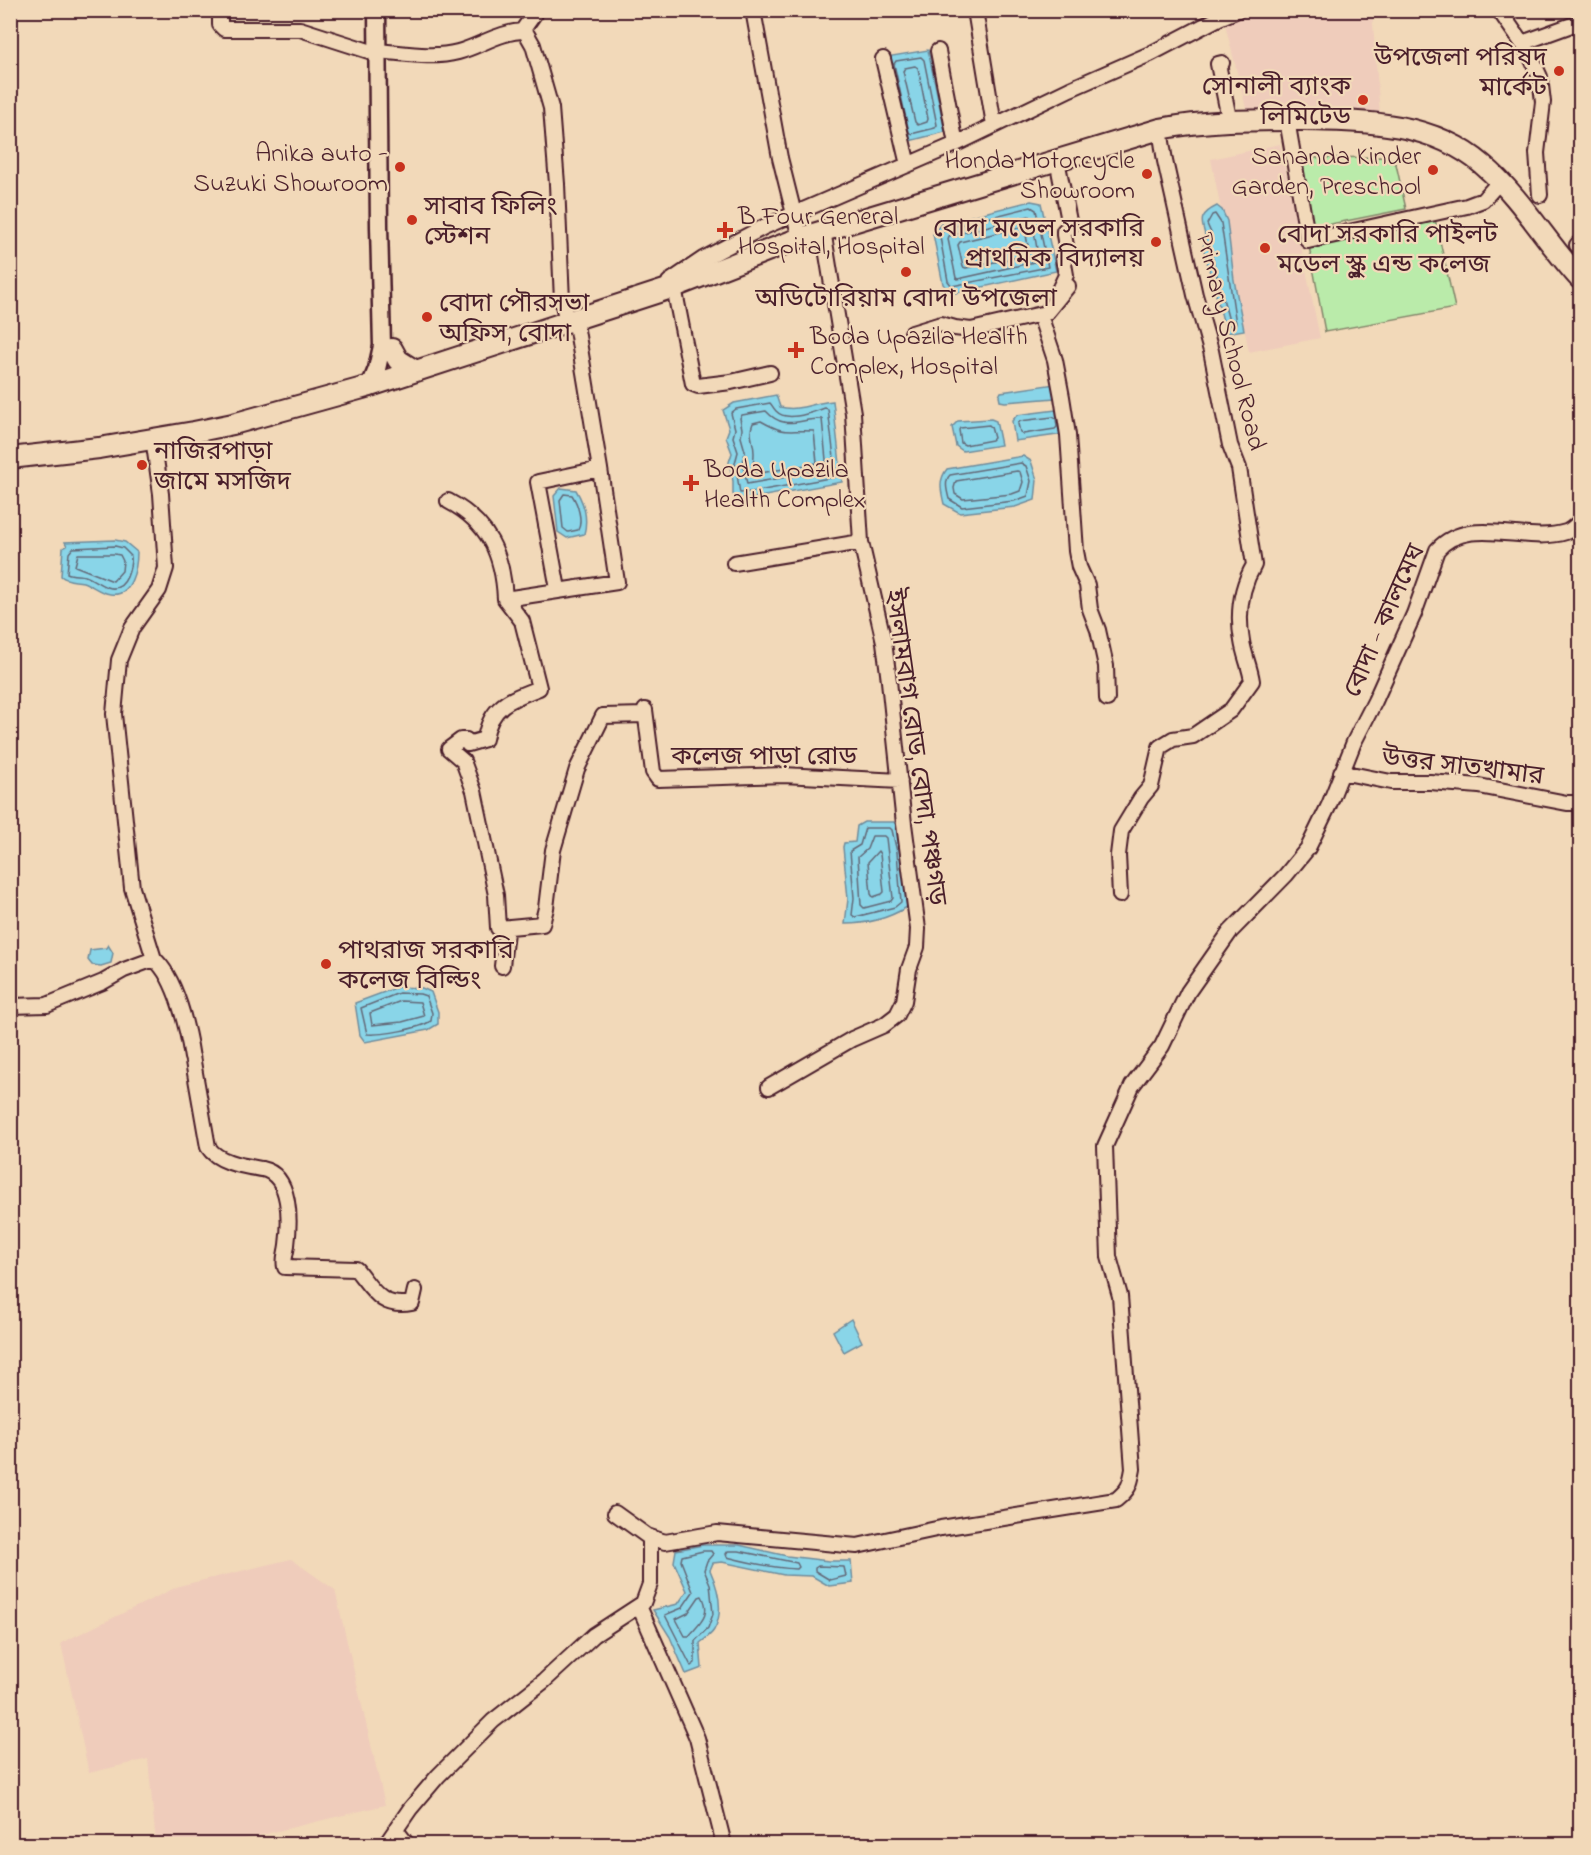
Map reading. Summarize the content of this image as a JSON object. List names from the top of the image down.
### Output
{
  "streets": {
    "street": [
      "Primary School Road",
      "বোদা - কালমেঘ",
      "ইসলামবাগ রোড, বোদা, পঞ্চগড়",
      "কলেজ পাড়া রোড",
      "উত্তর সাতখামার"
    ]
  },
  "crossings": [
    ["বোদা - কালমেঘ", "উত্তর সাতখামার"],
    ["ইসলামবাগ রোড, বোদা, পঞ্চগড়", "কলেজ পাড়া রোড"]
  ],
  "places": {
    "other": [
      "উপজেলা পরিষদ মার্কেট",
      "সোনালী ব্যাংক লিমিটেড",
      "Anika auto - Suzuki Showroom",
      "Sananda Kinder Garden, Preschool",
      "Honda Motorcycle Showroom",
      "সাবাব ফিলিং স্টেশন",
      "বোদা মডেল সরকারি প্রাথমিক বিদ্যালয়",
      "বোদা সরকারি পাইলট মডেল স্কুল এন্ড কলেজ",
      "অডিটোরিয়াম বোদা উপজেলা",
      "বোদা পৌরসভা অফিস, বোদা",
      "নাজিরপাড়া জামে মসজিদ",
      "পাথরাজ সরকারি কলেজ বিল্ডিং"
    ],
    "health": ["B Four General Hospital, Hospital", "Boda Upazila Health Complex, Hospital", "Boda Upazila Health Complex"]
  }
}
